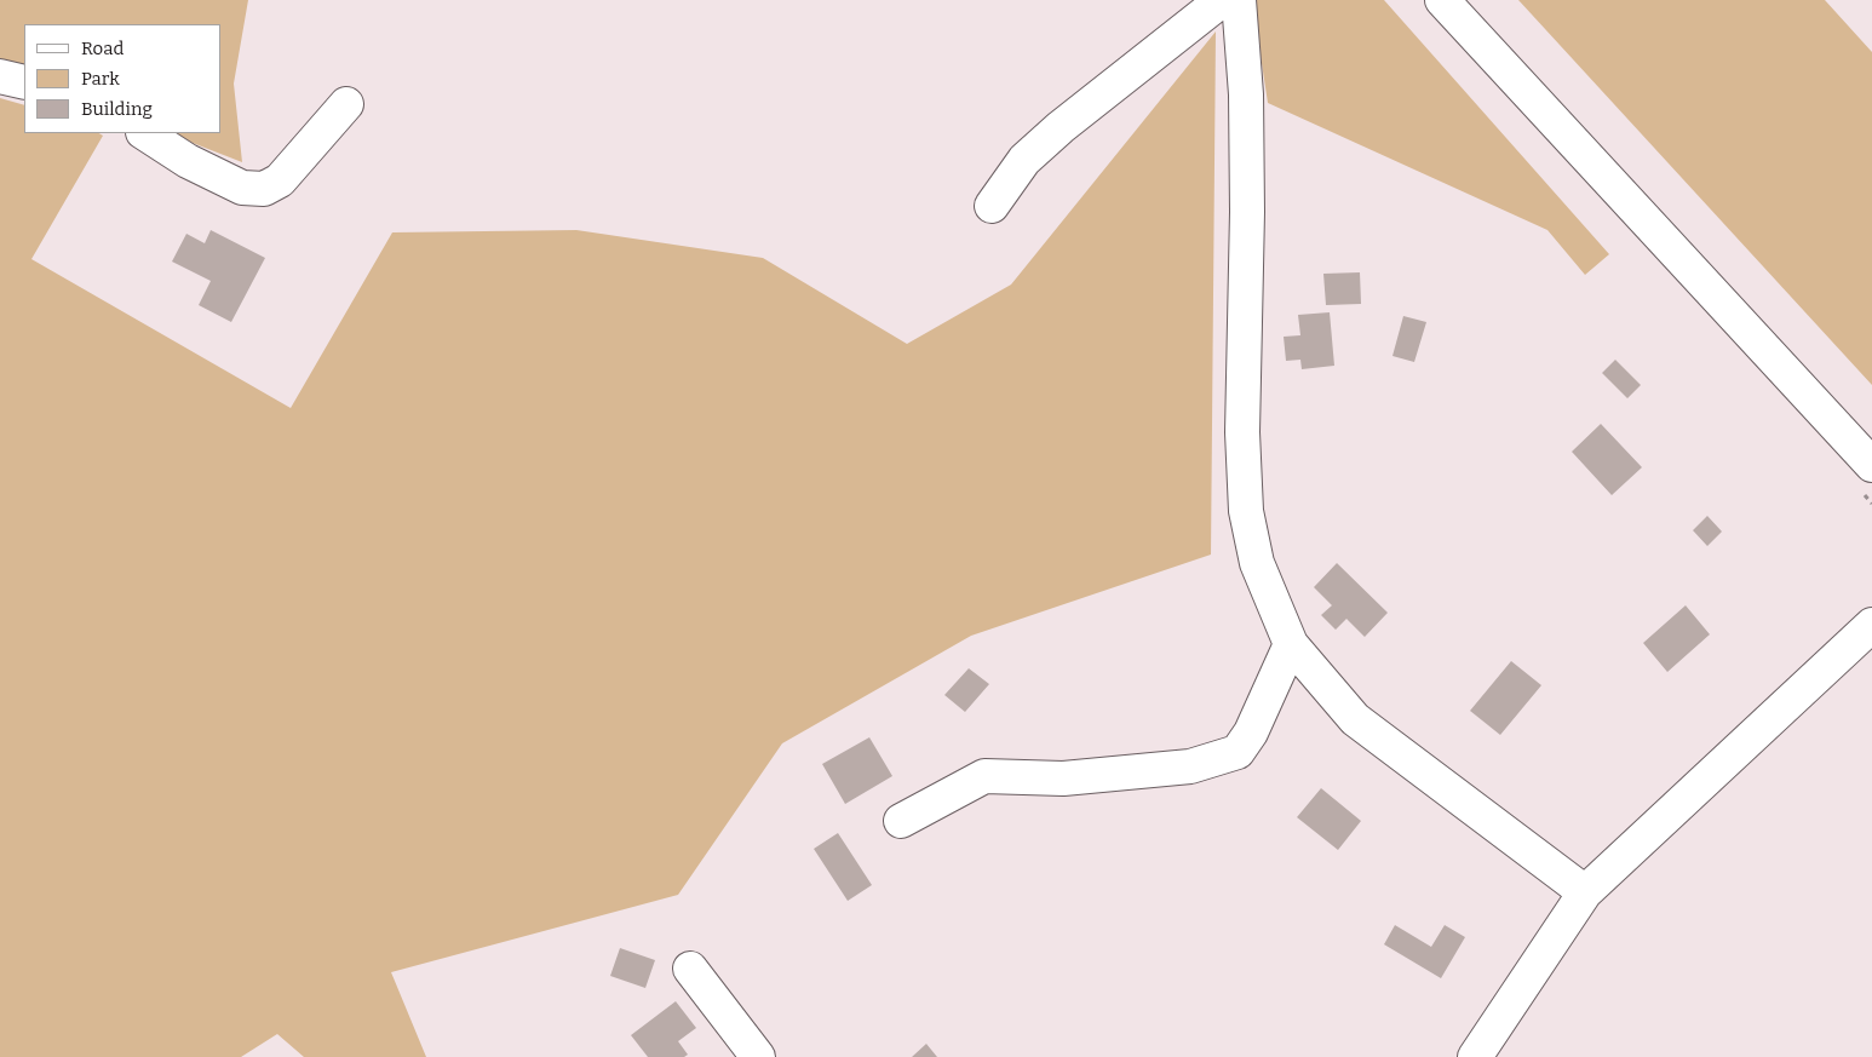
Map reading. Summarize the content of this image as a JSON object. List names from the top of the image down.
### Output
{
  "legend": ["Road", "Park", "Building"]
}
